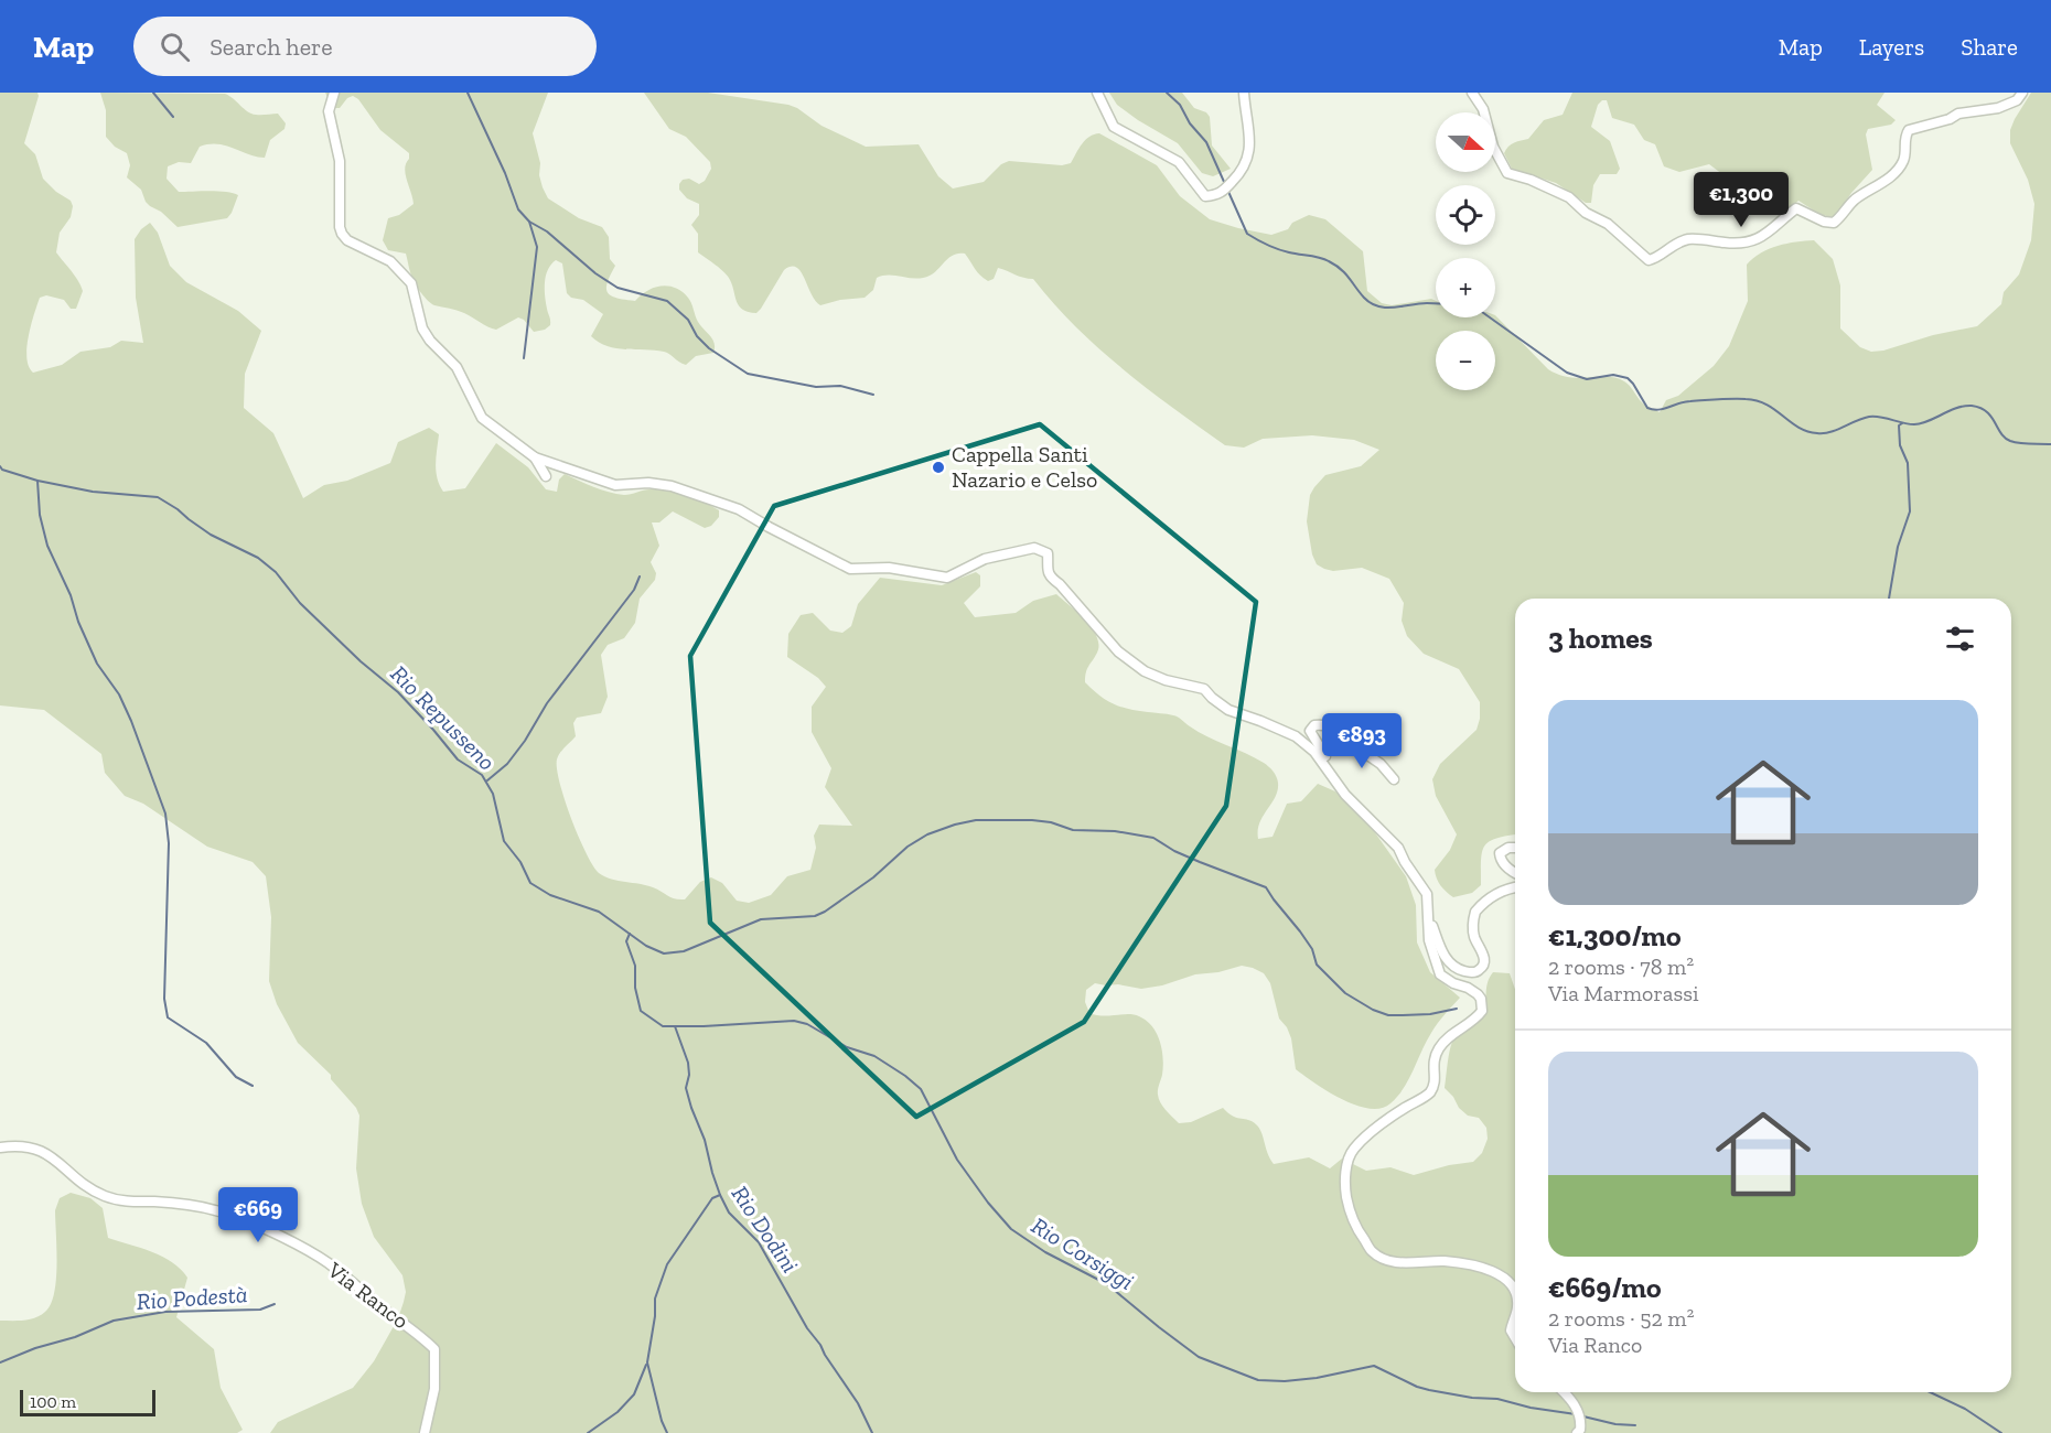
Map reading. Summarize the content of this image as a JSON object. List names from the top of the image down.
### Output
{
  "streets": {
    "street": ["Via Ranco"]
  },
  "water": [
    "Rio Repusseno",
    "Rio Dodini",
    "Rio Corsiggi",
    "Rio Podestà"
  ],
  "places": ["Cappella Santi Nazario e Celso"],
  "scale_bar": "100 m",
  "north": "right",
  "page": {
    "header": "Map",
    "search": "Search here",
    "nav": ["Map", "Layers", "Share"],
    "map_buttons": ["+", "−"],
    "price": ["€1,300", "€893", "€669"],
    "heading": "3 homes",
    "list": [
      {
        "name": "€1,300/mo",
        "note": "2 rooms · 78 m² · Via Marmorassi"
      },
      {
        "name": "€669/mo",
        "note": "2 rooms · 52 m² · Via Ranco"
      }
    ],
    "scale": "100 m"
  }
}
